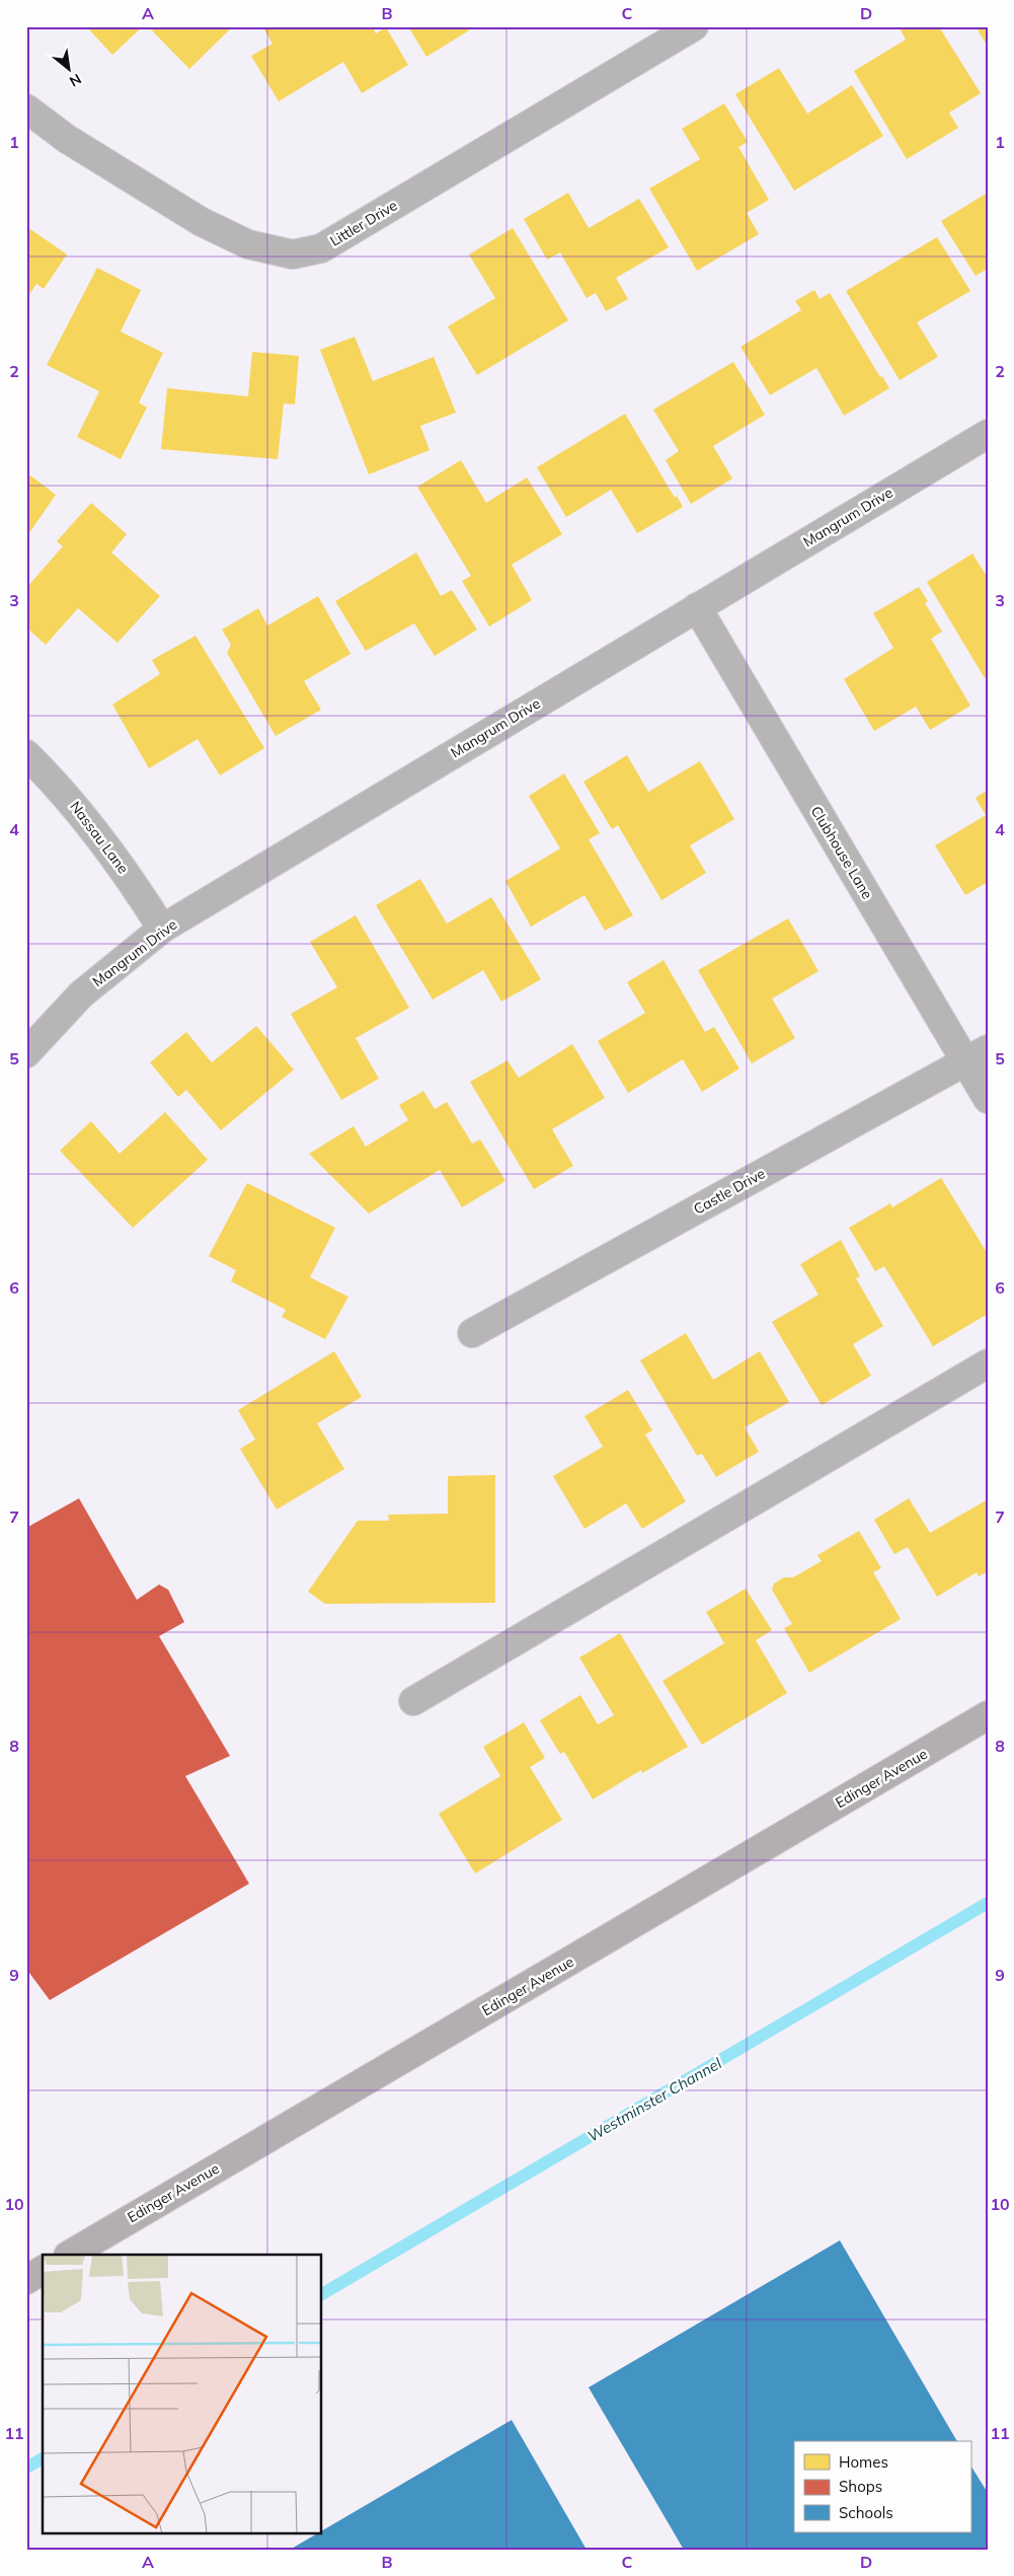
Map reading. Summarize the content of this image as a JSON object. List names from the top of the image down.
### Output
{
  "streets": {
    "main road": ["Edinger Avenue"],
    "street": [
      "Littler Drive",
      "Mangrum Drive",
      "Nassau Lane",
      "Clubhouse Lane",
      "Castle Drive"
    ]
  },
  "crossings": [
    ["Mangrum Drive", "Nassau Lane"],
    ["Mangrum Drive", "Clubhouse Lane"],
    ["Clubhouse Lane", "Castle Drive"]
  ],
  "water": ["Westminster Channel"],
  "legend": ["Homes", "Shops", "Schools"],
  "north": "bottom right",
  "grid": {
    "columns": [
      "A",
      "B",
      "C",
      "D"
    ],
    "rows": [
      "1",
      "2",
      "3",
      "4",
      "5",
      "6",
      "7",
      "8",
      "9",
      "10",
      "11"
    ]
  }
}
